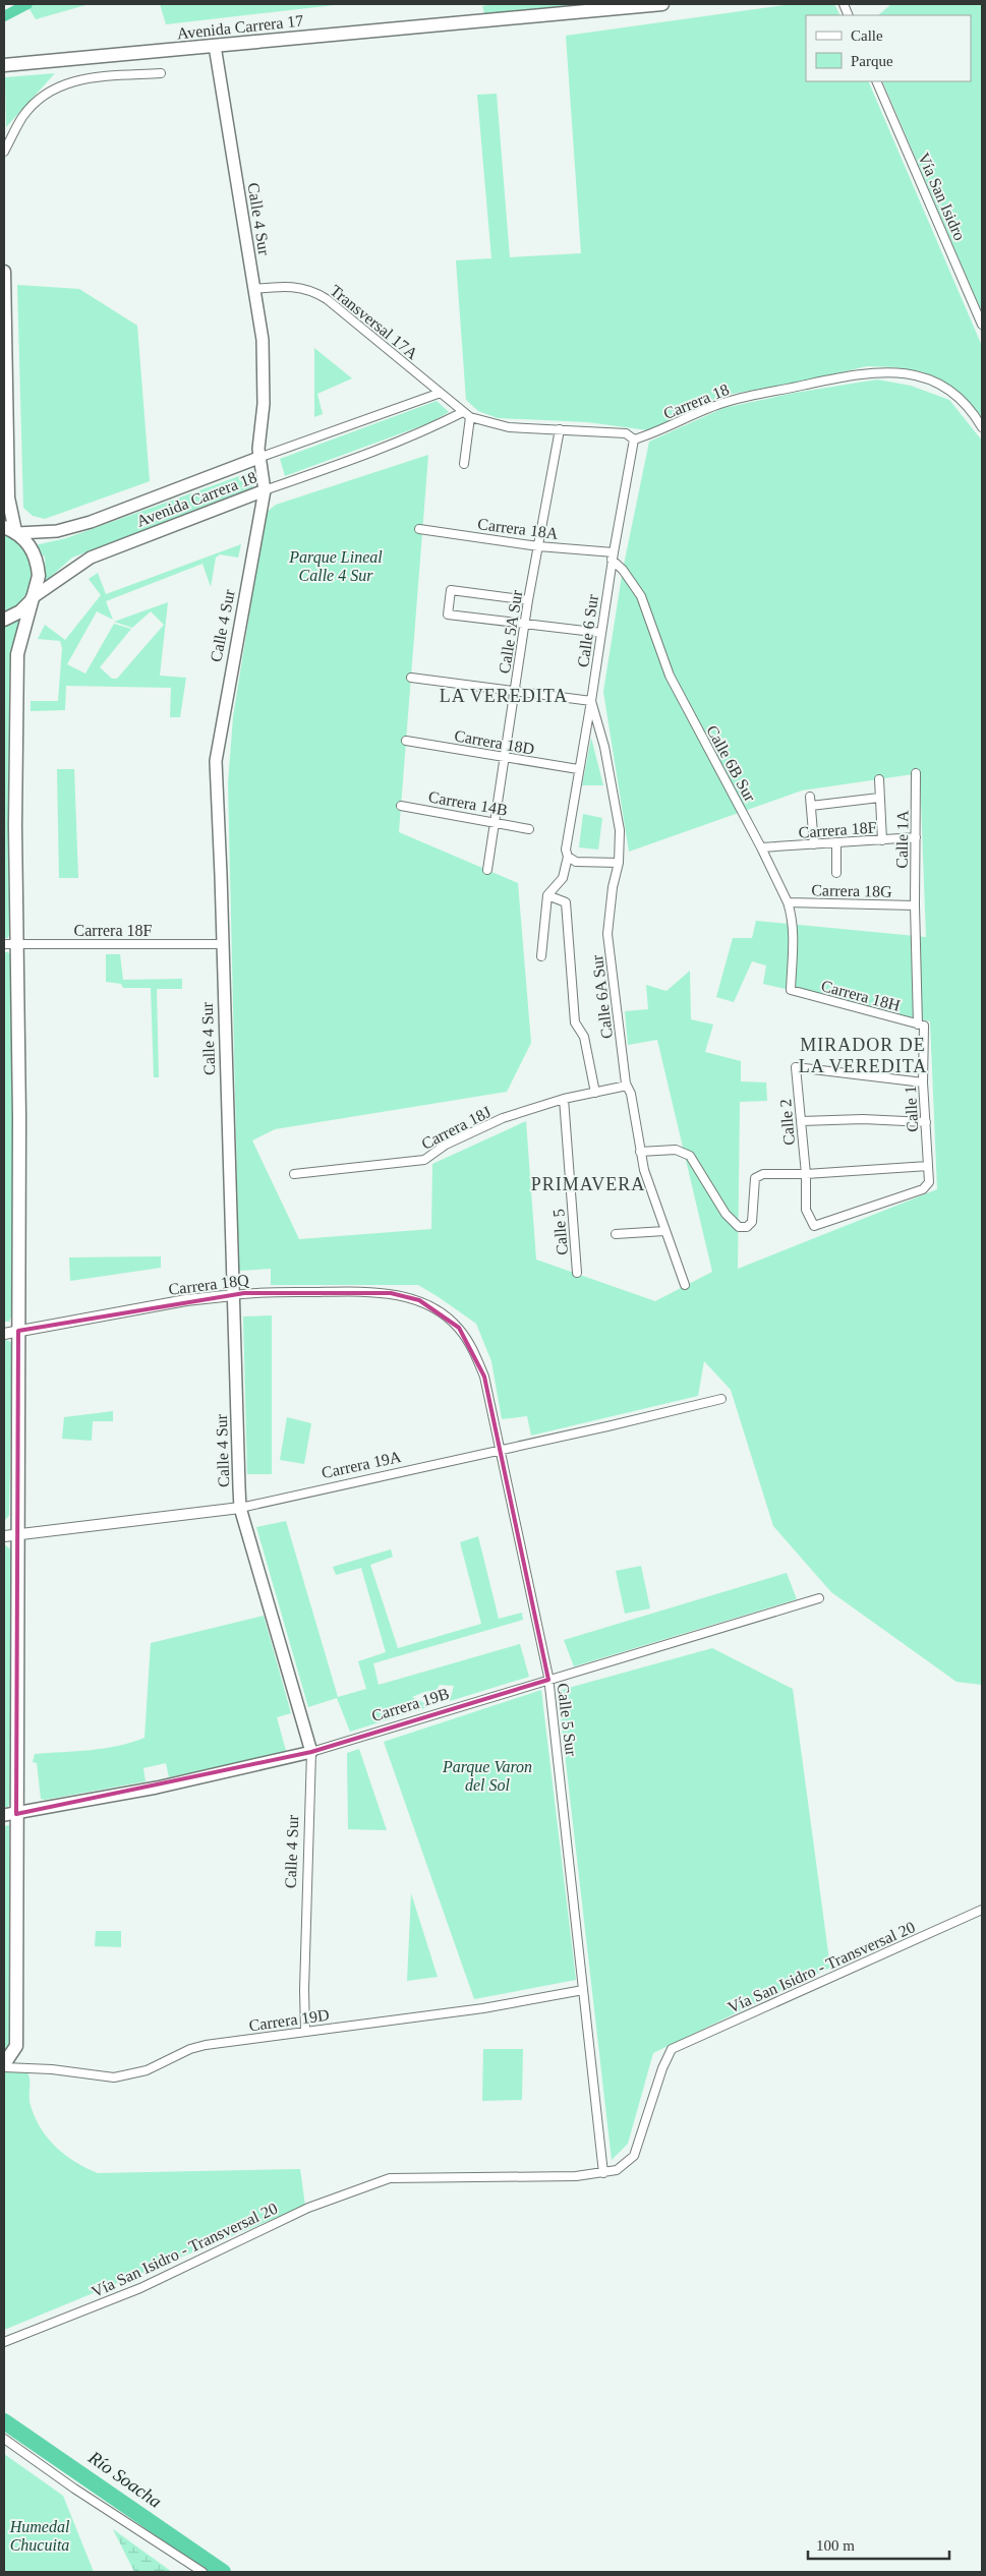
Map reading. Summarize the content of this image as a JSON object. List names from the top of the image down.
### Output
{
  "streets": {
    "main road": [
      "Avenida Carrera 17",
      "Calle 4 Sur",
      "Avenida Carrera 18",
      "Carrera 19B"
    ],
    "street": [
      "Vía San Isidro",
      "Transversal 17A",
      "Carrera 18",
      "Carrera 18A",
      "Calle 6 Sur",
      "Calle 5A Sur",
      "Carrera 18D",
      "Calle 6B Sur",
      "Carrera 14B",
      "Carrera 18F",
      "Calle 1A",
      "Carrera 18G",
      "Carrera 18H",
      "Calle 6A Sur",
      "Calle 1",
      "Calle 2",
      "Carrera 18J",
      "Calle 5",
      "Carrera 18Q",
      "Carrera 19A",
      "Calle 5 Sur",
      "Vía San Isidro - Transversal 20",
      "Carrera 19D"
    ]
  },
  "crossings": [
    ["Avenida Carrera 17", "Calle 4 Sur"],
    ["Calle 4 Sur", "Transversal 17A"],
    ["Calle 4 Sur", "Avenida Carrera 18"],
    ["Calle 4 Sur", "Carrera 18F"],
    ["Calle 4 Sur", "Carrera 18Q"],
    ["Calle 4 Sur", "Carrera 19A"],
    ["Calle 4 Sur", "Carrera 19B"],
    ["Calle 4 Sur", "Carrera 19D"],
    ["Transversal 17A", "Avenida Carrera 18"],
    ["Carrera 18", "Calle 6 Sur"],
    ["Carrera 18A", "Calle 6 Sur"],
    ["Carrera 18A", "Calle 5A Sur"],
    ["Carrera 18A", "Calle 6B Sur"],
    ["Calle 6 Sur", "Carrera 18D"],
    ["Calle 6 Sur", "Calle 6B Sur"],
    ["Calle 6 Sur", "Calle 6A Sur"],
    ["Calle 5A Sur", "Carrera 18D"],
    ["Calle 5A Sur", "Carrera 14B"],
    ["Calle 6B Sur", "Carrera 18F"],
    ["Calle 6B Sur", "Carrera 18G"],
    ["Calle 6B Sur", "Carrera 18H"],
    ["Carrera 18F", "Calle 1A"],
    ["Calle 1A", "Carrera 18G"],
    ["Calle 1A", "Carrera 18H"],
    ["Calle 1A", "Calle 1"],
    ["Carrera 18H", "Calle 1"],
    ["Calle 6A Sur", "Carrera 18J"],
    ["Calle 1", "Calle 2"],
    ["Carrera 18J", "Calle 5"],
    ["Carrera 18Q", "Calle 5 Sur"],
    ["Carrera 19A", "Calle 5 Sur"],
    ["Carrera 19B", "Calle 5 Sur"],
    ["Calle 5 Sur", "Vía San Isidro - Transversal 20"],
    ["Calle 5 Sur", "Carrera 19D"]
  ],
  "districts": ["LA VEREDITA", "MIRADOR DE LA VEREDITA", "PRIMAVERA"],
  "water": ["Río Soacha"],
  "parks": ["Parque Lineal Calle 4 Sur", "Parque Varon del Sol", "Humedal Chucuita"],
  "legend": ["Calle", "Parque"],
  "scale_bar": "100 m"
}
